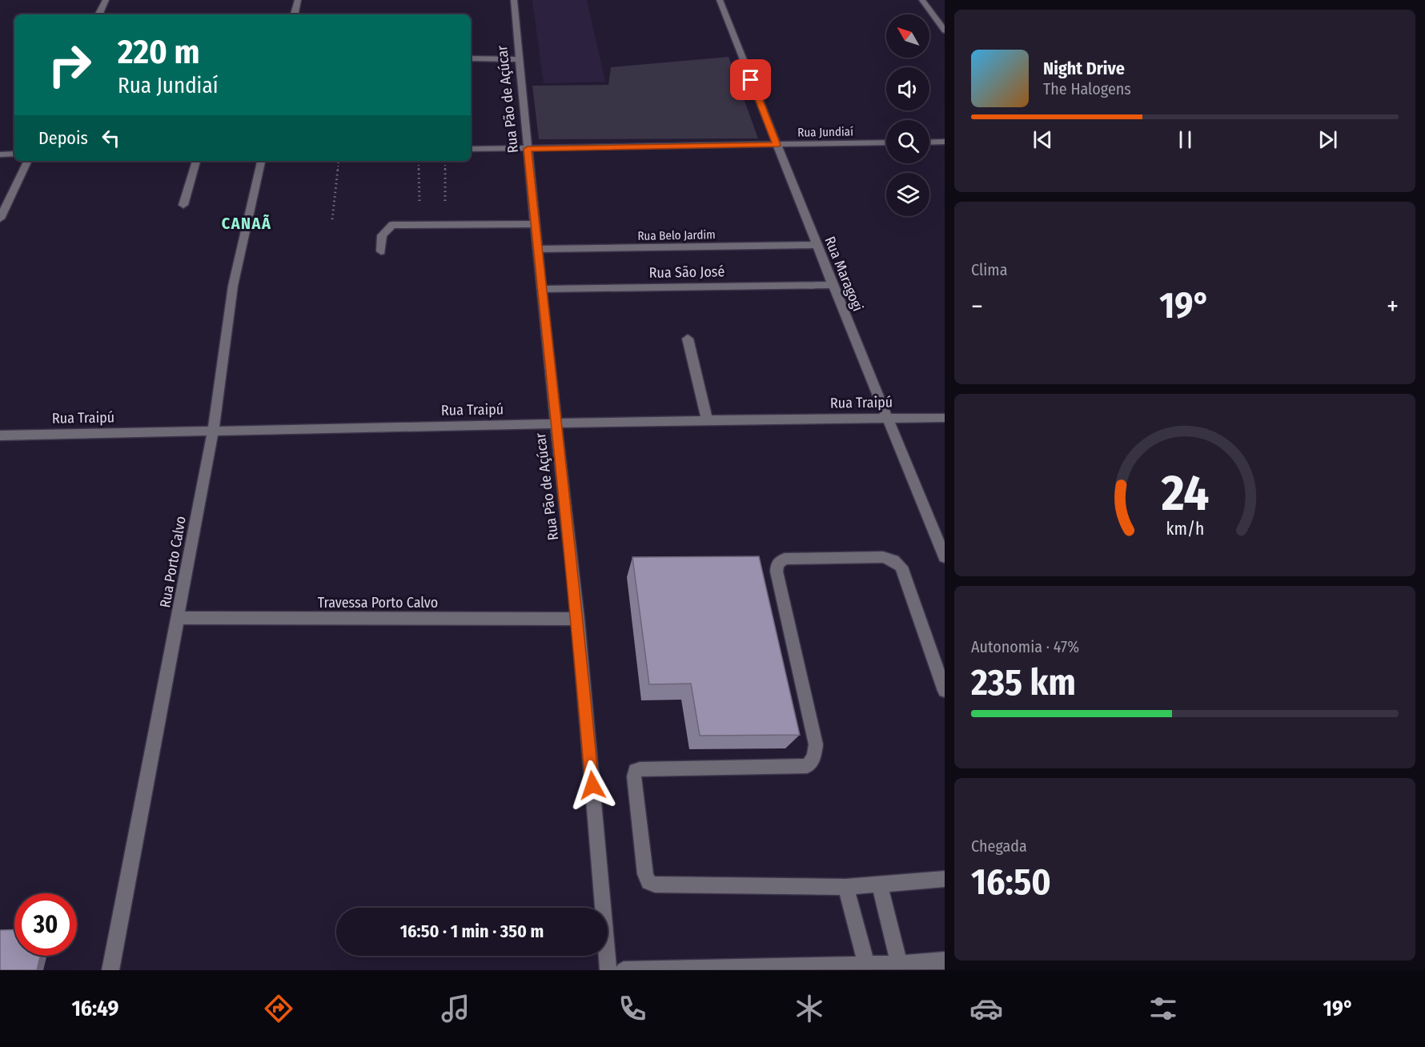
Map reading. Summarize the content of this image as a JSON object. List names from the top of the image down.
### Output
{
  "streets": {
    "street": [
      "Rua Pão de Açúcar",
      "Rua Jundiaí",
      "Rua Belo Jardim",
      "Rua São José",
      "Rua Maragogi",
      "Rua Traipú",
      "Rua Porto Calvo",
      "Travessa Porto Calvo"
    ]
  },
  "crossings": [
    ["Rua Pão de Açúcar", "Rua Jundiaí"],
    ["Rua Pão de Açúcar", "Rua Belo Jardim"],
    ["Rua Pão de Açúcar", "Rua São José"],
    ["Rua Pão de Açúcar", "Rua Traipú"],
    ["Rua Pão de Açúcar", "Travessa Porto Calvo"],
    ["Rua Jundiaí", "Rua Maragogi"],
    ["Rua Belo Jardim", "Rua Maragogi"],
    ["Rua São José", "Rua Maragogi"],
    ["Rua Maragogi", "Rua Traipú"],
    ["Rua Traipú", "Rua Porto Calvo"],
    ["Rua Porto Calvo", "Travessa Porto Calvo"]
  ],
  "districts": ["CANAÃ"],
  "north": "top left",
  "page": {
    "turn": ["220 m", "Rua Jundiaí"],
    "song": ["Night Drive", "The Halogens"],
    "then": "Depois",
    "tile": [
      "Clima",
      ["Autonomia · 47%", "235 km"],
      ["Chegada", "16:50"]
    ],
    "heat": ["−", "19°", "+"],
    "limit": "30",
    "trip": "16:50 · 1 min · 350 m",
    "tabs": ["16:49", "19°"],
    "gauge": ["24", "km/h"]
  }
}
